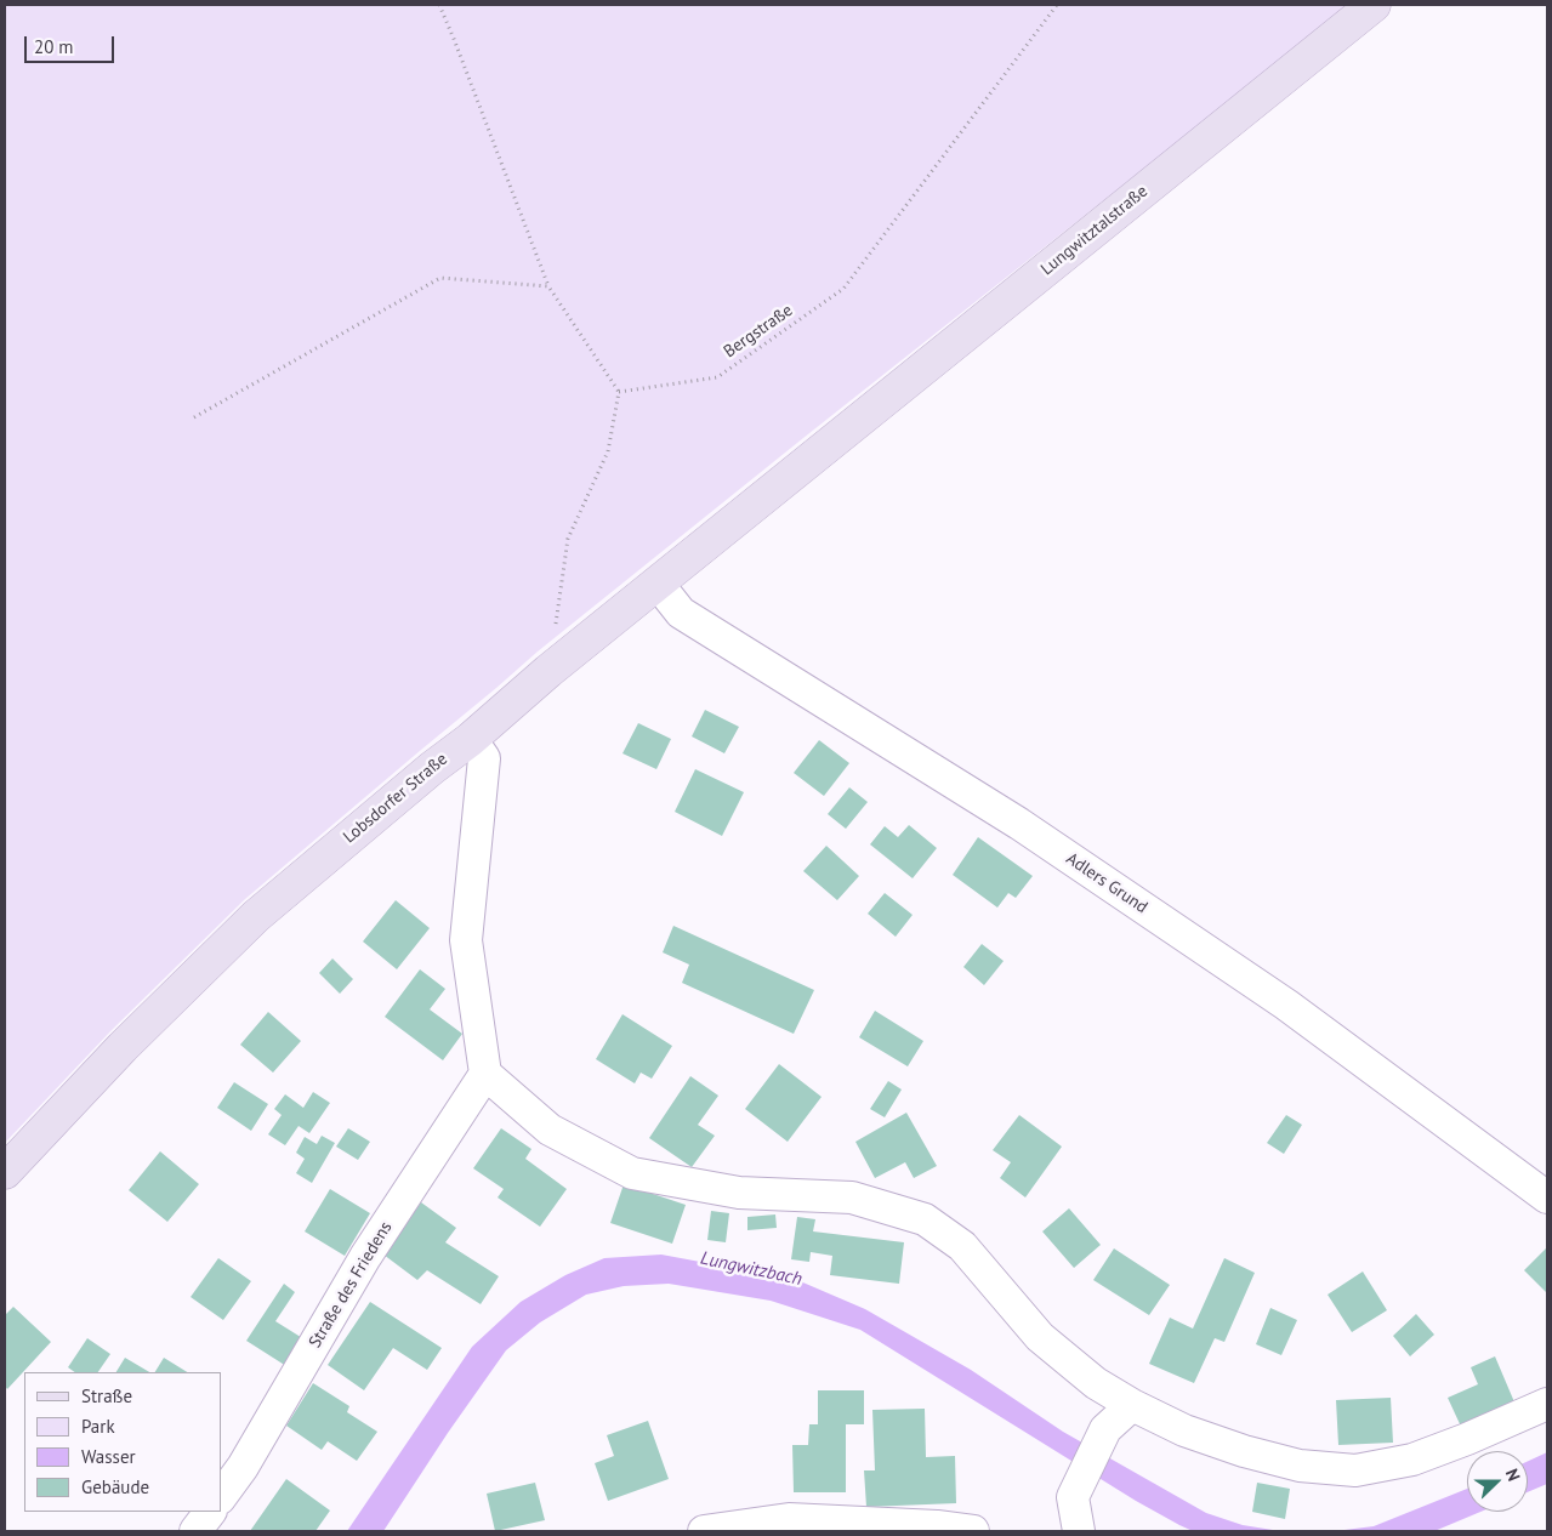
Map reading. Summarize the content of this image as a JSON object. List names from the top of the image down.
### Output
{
  "streets": {
    "main road": ["Lungwitztalstraße", "Lobsdorfer Straße"],
    "street": ["Adlers Grund", "Straße des Friedens"],
    "path": ["Bergstraße"]
  },
  "crossings": [
    ["Lungwitztalstraße", "Lobsdorfer Straße"],
    ["Lobsdorfer Straße", "Adlers Grund"]
  ],
  "water": ["Lungwitzbach"],
  "legend": [
    "Straße",
    "Park",
    "Wasser",
    "Gebäude"
  ],
  "scale_bar": "20 m",
  "north": "right"
}
